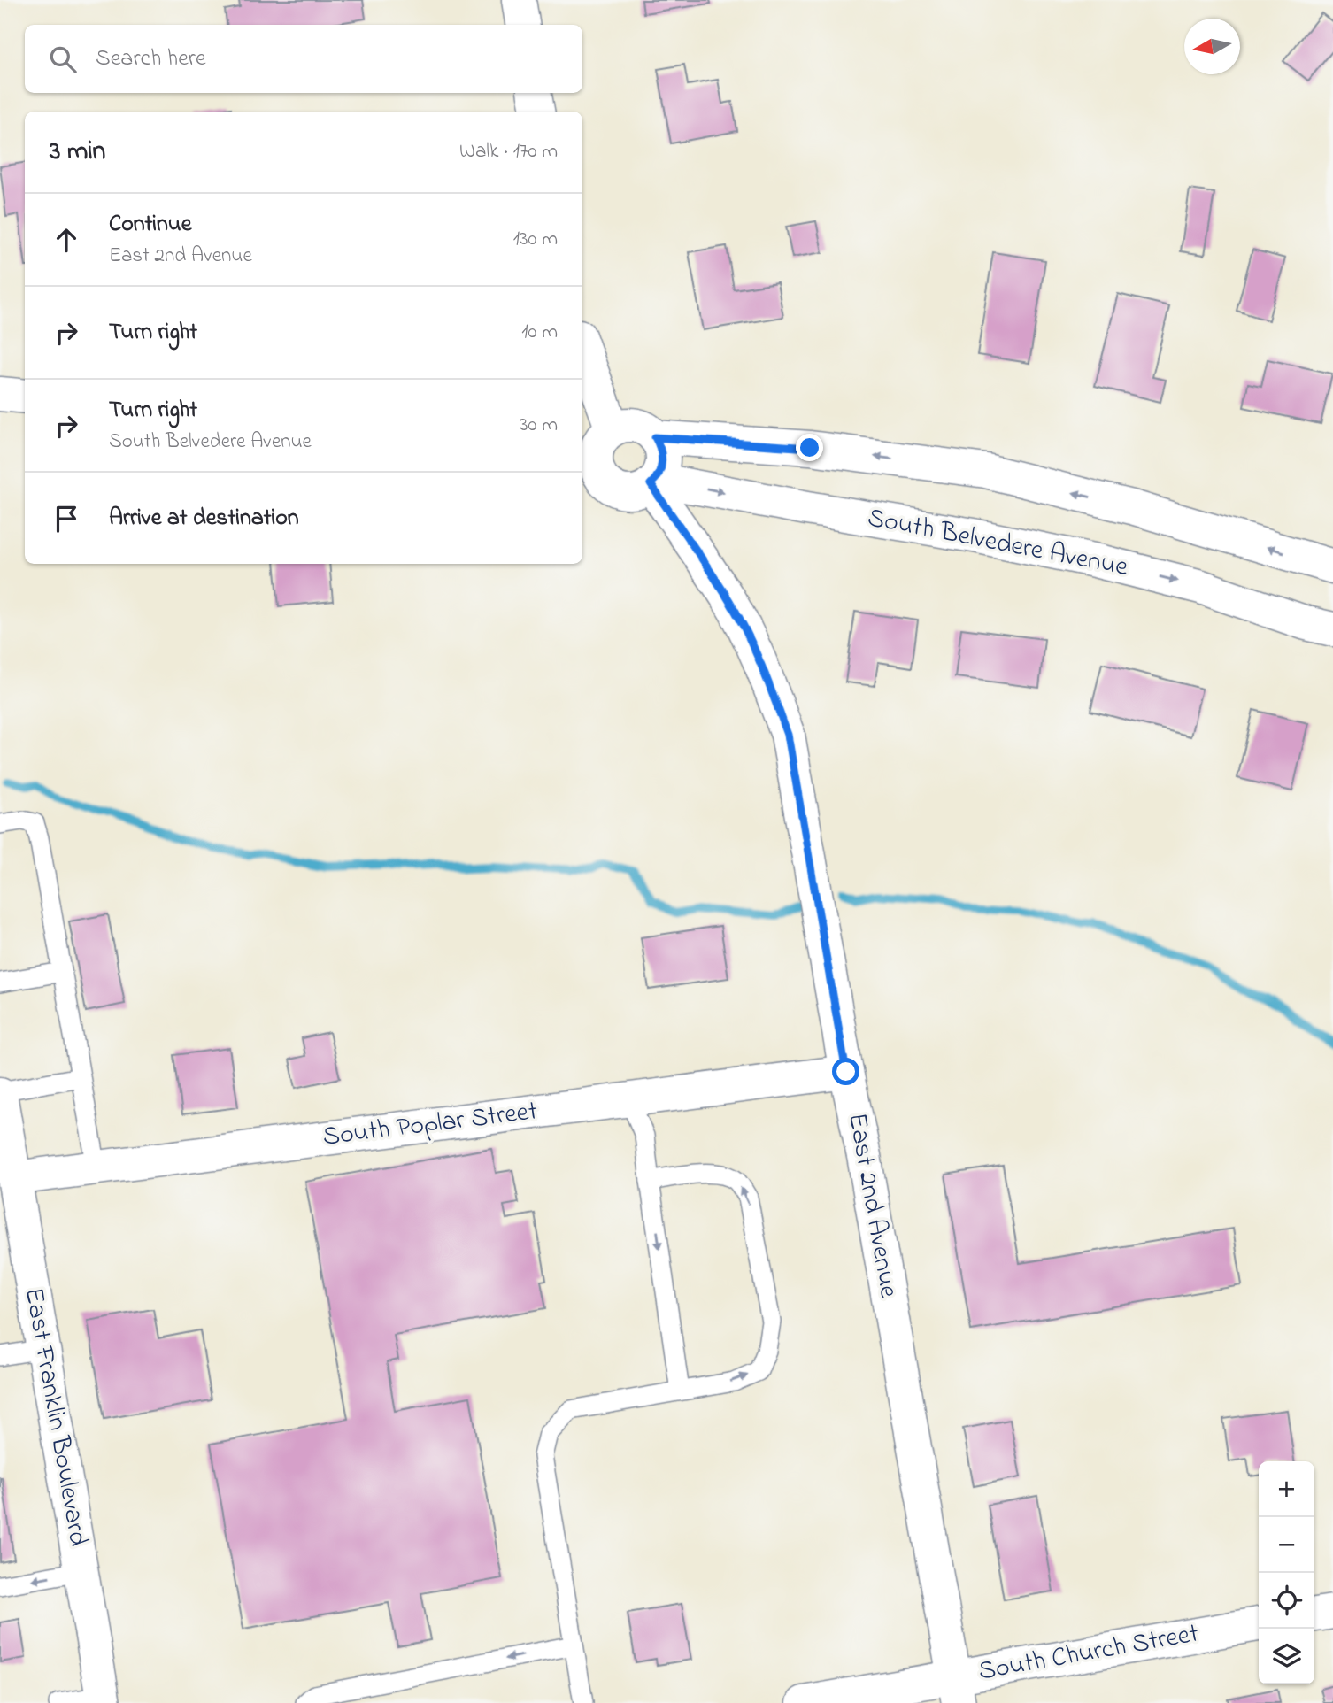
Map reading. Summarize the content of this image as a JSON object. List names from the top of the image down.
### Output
{
  "streets": {
    "street": [
      "South Belvedere Avenue",
      "South Poplar Street",
      "East 2nd Avenue",
      "East Franklin Boulevard",
      "South Church Street"
    ]
  },
  "crossings": [
    ["South Belvedere Avenue", "East 2nd Avenue"],
    ["South Poplar Street", "East 2nd Avenue"],
    ["South Poplar Street", "East Franklin Boulevard"],
    ["East 2nd Avenue", "South Church Street"]
  ],
  "north": "left",
  "page": {
    "search": "Search here",
    "heading": ["3 min", "Walk · 170 m"],
    "list": [
      ["Continue", "East 2nd Avenue", "130 m"],
      ["Turn right", "10 m"],
      ["Turn right", "South Belvedere Avenue", "30 m"],
      "Arrive at destination"
    ],
    "map_buttons": ["+", "−"]
  }
}
